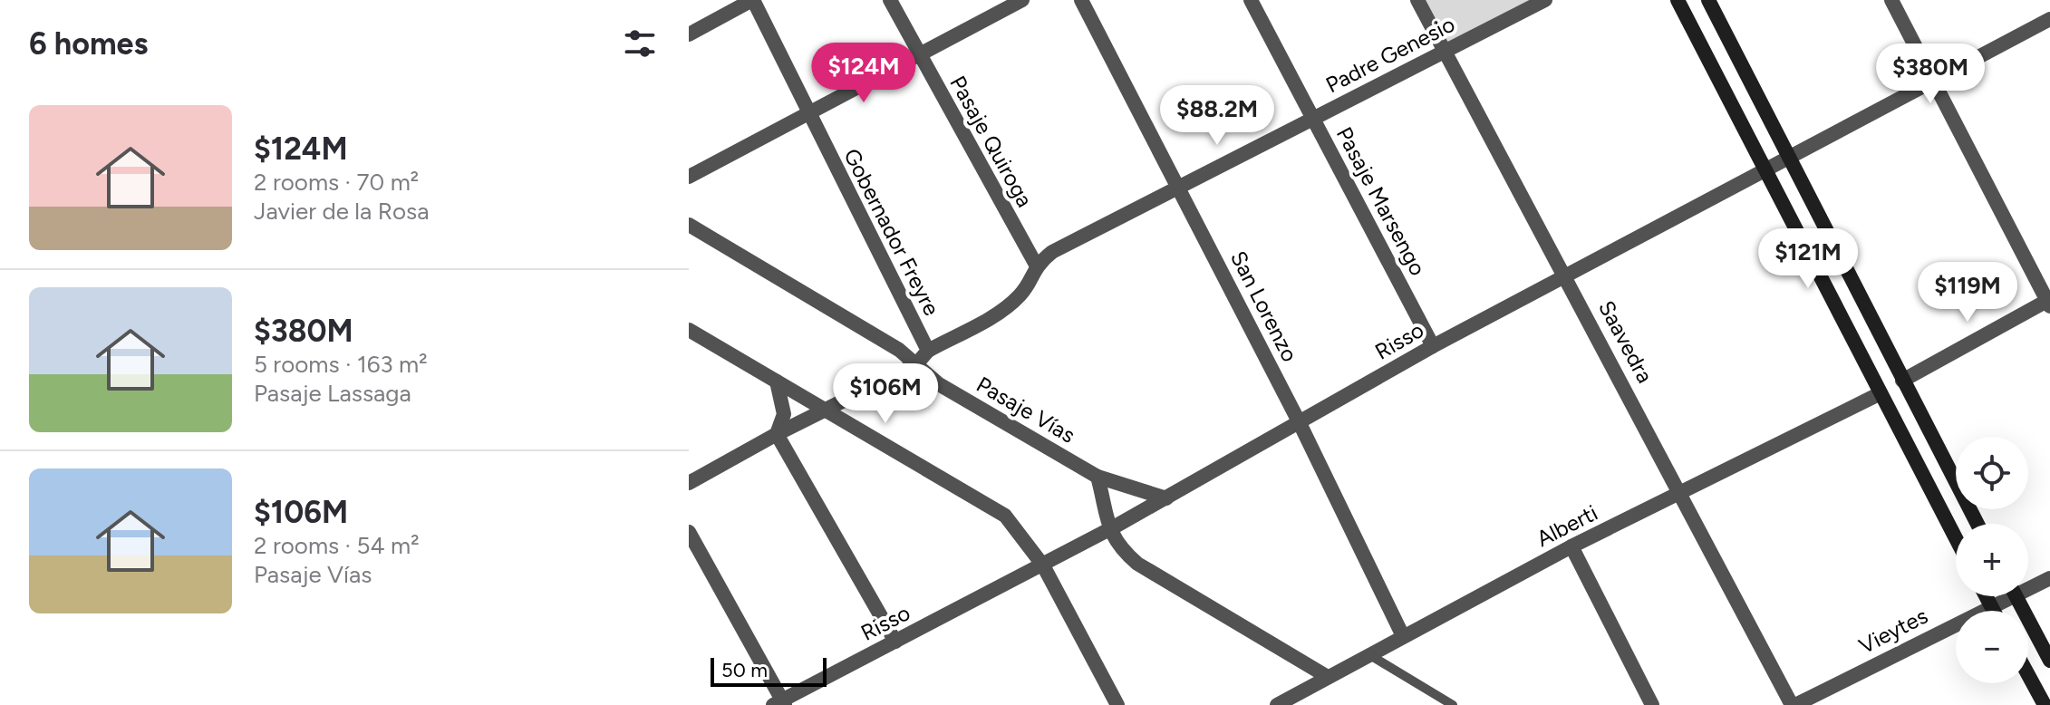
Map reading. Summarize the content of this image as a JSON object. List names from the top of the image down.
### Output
{
  "streets": {
    "street": [
      "Padre Genesio",
      "Pasaje Quiroga",
      "Pasaje Marsengo",
      "Gobernador Freyre",
      "San Lorenzo",
      "Risso",
      "Saavedra",
      "Pasaje Vías",
      "Alberti",
      "Vieytes"
    ]
  },
  "crossings": [
    ["Padre Genesio", "Pasaje Quiroga"],
    ["Padre Genesio", "Pasaje Marsengo"],
    ["Padre Genesio", "Gobernador Freyre"],
    ["Padre Genesio", "San Lorenzo"],
    ["Padre Genesio", "Saavedra"],
    ["Pasaje Marsengo", "Risso"],
    ["Gobernador Freyre", "Pasaje Vías"],
    ["San Lorenzo", "Risso"],
    ["San Lorenzo", "Alberti"],
    ["Risso", "Saavedra"],
    ["Risso", "Pasaje Vías"],
    ["Saavedra", "Alberti"],
    ["Saavedra", "Vieytes"]
  ],
  "scale_bar": "50 m",
  "page": {
    "heading": "6 homes",
    "price": [
      "$124M",
      "$380M",
      "$88.2M",
      "$121M",
      "$119M",
      "$106M"
    ],
    "list": [
      {
        "name": "$124M",
        "note": "2 rooms · 70 m² · Javier de la Rosa"
      },
      {
        "name": "$380M",
        "note": "5 rooms · 163 m² · Pasaje Lassaga"
      },
      {
        "name": "$106M",
        "note": "2 rooms · 54 m² · Pasaje Vías"
      }
    ],
    "map_buttons": ["+", "−"],
    "scale": "50 m"
  }
}
